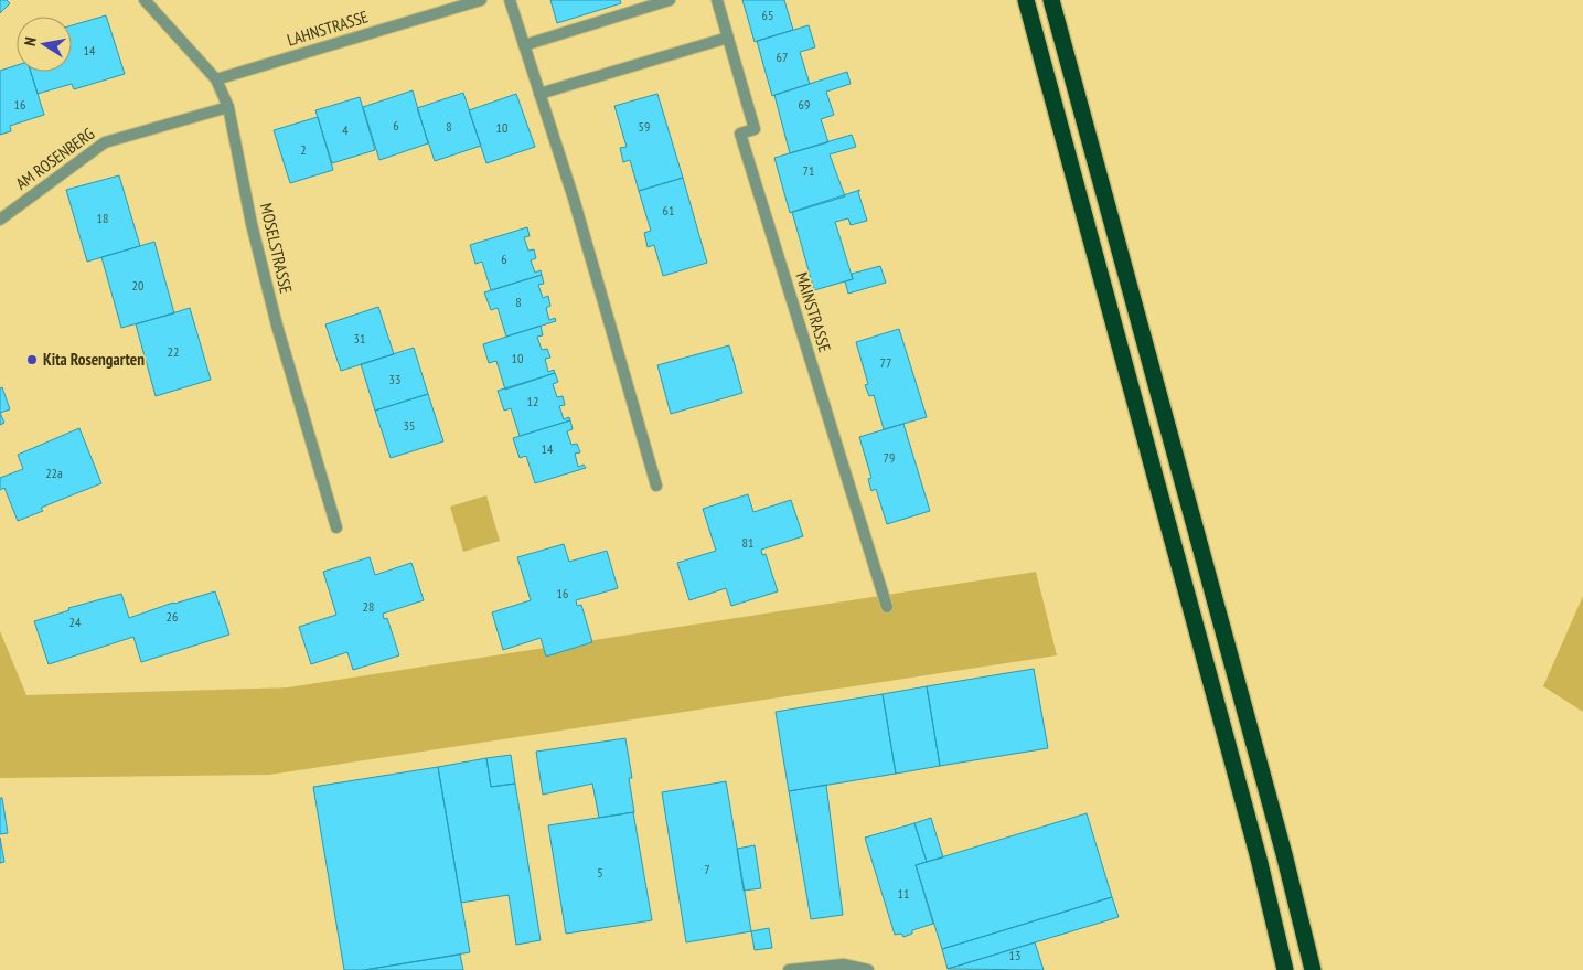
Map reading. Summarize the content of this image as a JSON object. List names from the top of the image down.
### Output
{
  "streets": {
    "street": [
      "LAHNSTRASSE",
      "AM ROSENBERG",
      "MOSELSTRASSE",
      "MAINSTRASSE"
    ]
  },
  "crossings": [
    ["LAHNSTRASSE", "MOSELSTRASSE"],
    ["AM ROSENBERG", "MOSELSTRASSE"]
  ],
  "places": ["Kita Rosengarten"],
  "house_numbers": [
    "65",
    "14",
    "67",
    "16",
    "69",
    "6",
    "8",
    "59",
    "10",
    "4",
    "2",
    "71",
    "61",
    "18",
    "6",
    "20",
    "8",
    "31",
    "22",
    "10",
    "77",
    "33",
    "12",
    "35",
    "14",
    "79",
    "22a",
    "81",
    "16",
    "28",
    "26",
    "24",
    "7",
    "5",
    "11",
    "13"
  ],
  "north": "left"
}
